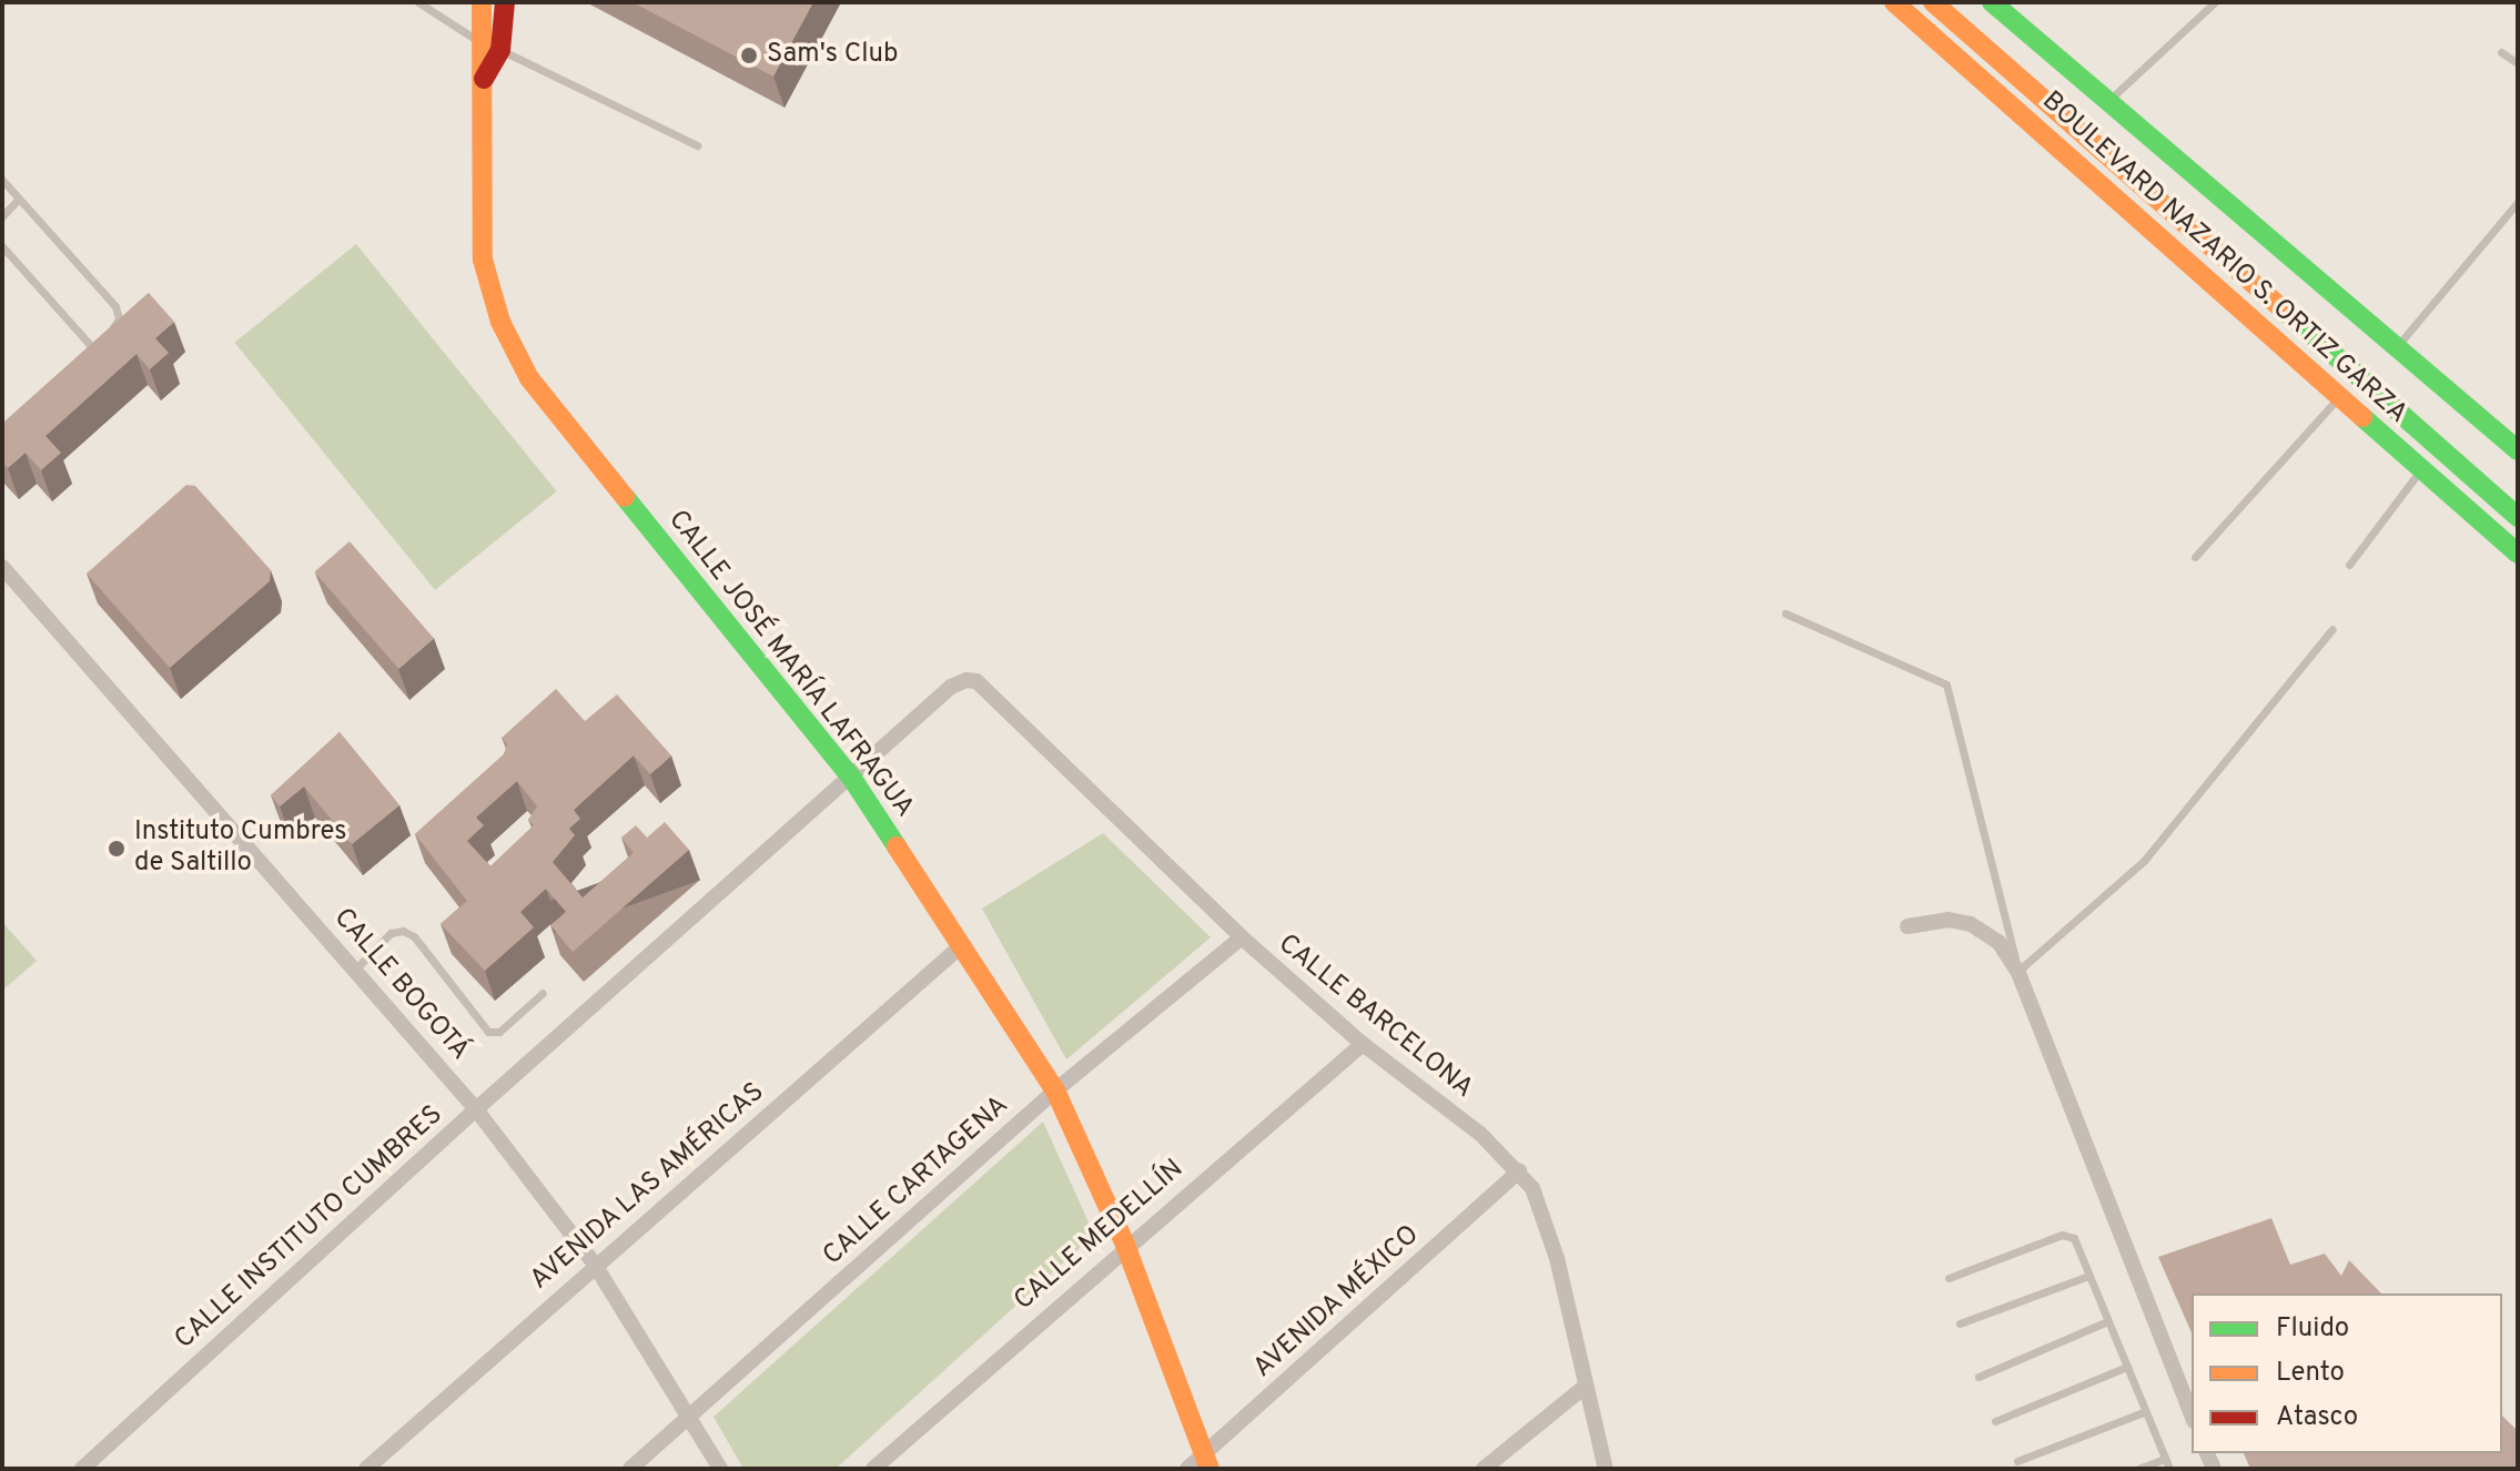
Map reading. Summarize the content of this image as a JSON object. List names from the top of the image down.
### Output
{
  "streets": {
    "main road": ["BOULEVARD NAZARIO S. ORTIZ GARZA", "CALLE JOSÉ MARÍA LAFRAGUA"],
    "street": [
      "CALLE BOGOTÁ",
      "CALLE BARCELONA",
      "CALLE CARTAGENA",
      "AVENIDA LAS AMÉRICAS",
      "CALLE INSTITUTO CUMBRES",
      "CALLE MEDELLÍN",
      "AVENIDA MÉXICO"
    ]
  },
  "crossings": [
    ["CALLE JOSÉ MARÍA LAFRAGUA", "CALLE CARTAGENA"],
    ["CALLE JOSÉ MARÍA LAFRAGUA", "AVENIDA LAS AMÉRICAS"],
    ["CALLE JOSÉ MARÍA LAFRAGUA", "CALLE INSTITUTO CUMBRES"],
    ["CALLE JOSÉ MARÍA LAFRAGUA", "CALLE MEDELLÍN"],
    ["CALLE JOSÉ MARÍA LAFRAGUA", "AVENIDA MÉXICO"],
    ["CALLE BOGOTÁ", "CALLE CARTAGENA"],
    ["CALLE BOGOTÁ", "AVENIDA LAS AMÉRICAS"],
    ["CALLE BOGOTÁ", "CALLE INSTITUTO CUMBRES"],
    ["CALLE BARCELONA", "CALLE CARTAGENA"],
    ["CALLE BARCELONA", "CALLE INSTITUTO CUMBRES"],
    ["CALLE BARCELONA", "CALLE MEDELLÍN"],
    ["CALLE BARCELONA", "AVENIDA MÉXICO"]
  ],
  "places": ["Sam's Club", "Instituto Cumbres de Saltillo"],
  "legend": ["Fluido", "Lento", "Atasco"]
}
